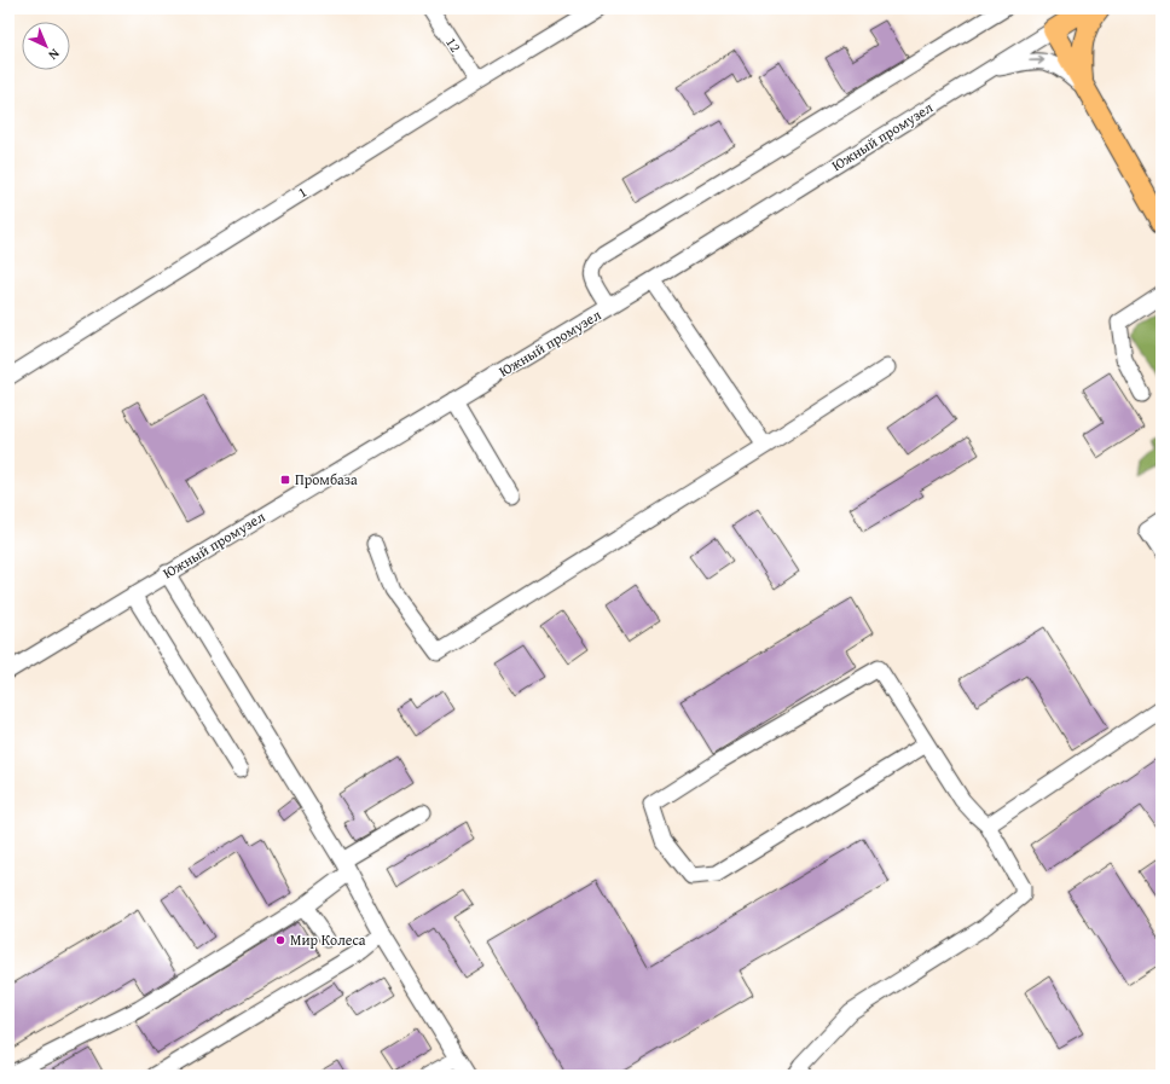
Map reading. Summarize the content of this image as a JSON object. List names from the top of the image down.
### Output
{
  "streets": {
    "main road": ["Южный промузел"],
    "street": ["12", "1"]
  },
  "crossings": [
    ["12", "1"]
  ],
  "places": {
    "transit": ["Промбаза"],
    "other": ["Мир Колеса"]
  },
  "north": "bottom right"
}
